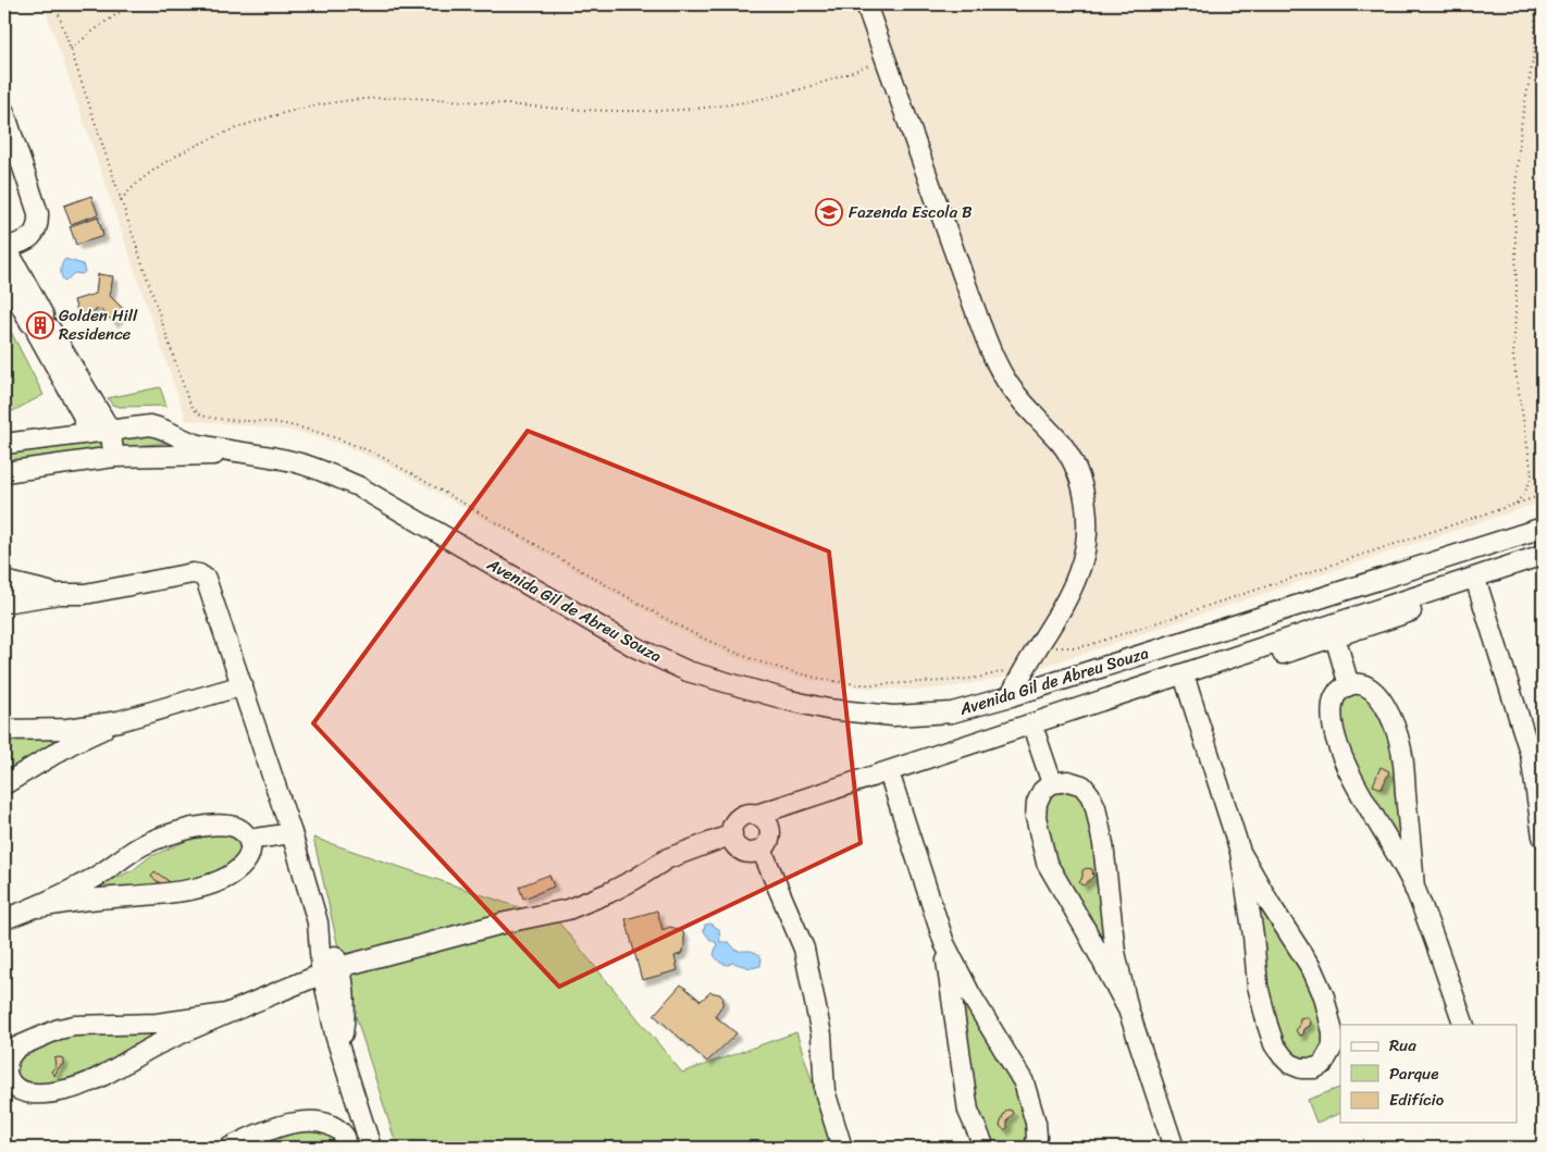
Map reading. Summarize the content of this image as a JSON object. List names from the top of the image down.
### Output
{
  "streets": {
    "street": ["Avenida Gil de Abreu Souza"]
  },
  "places": {
    "school or university": ["Fazenda Escola B"],
    "building": ["Golden Hill Residence"]
  },
  "legend": ["Rua", "Parque", "Edifício"]
}
